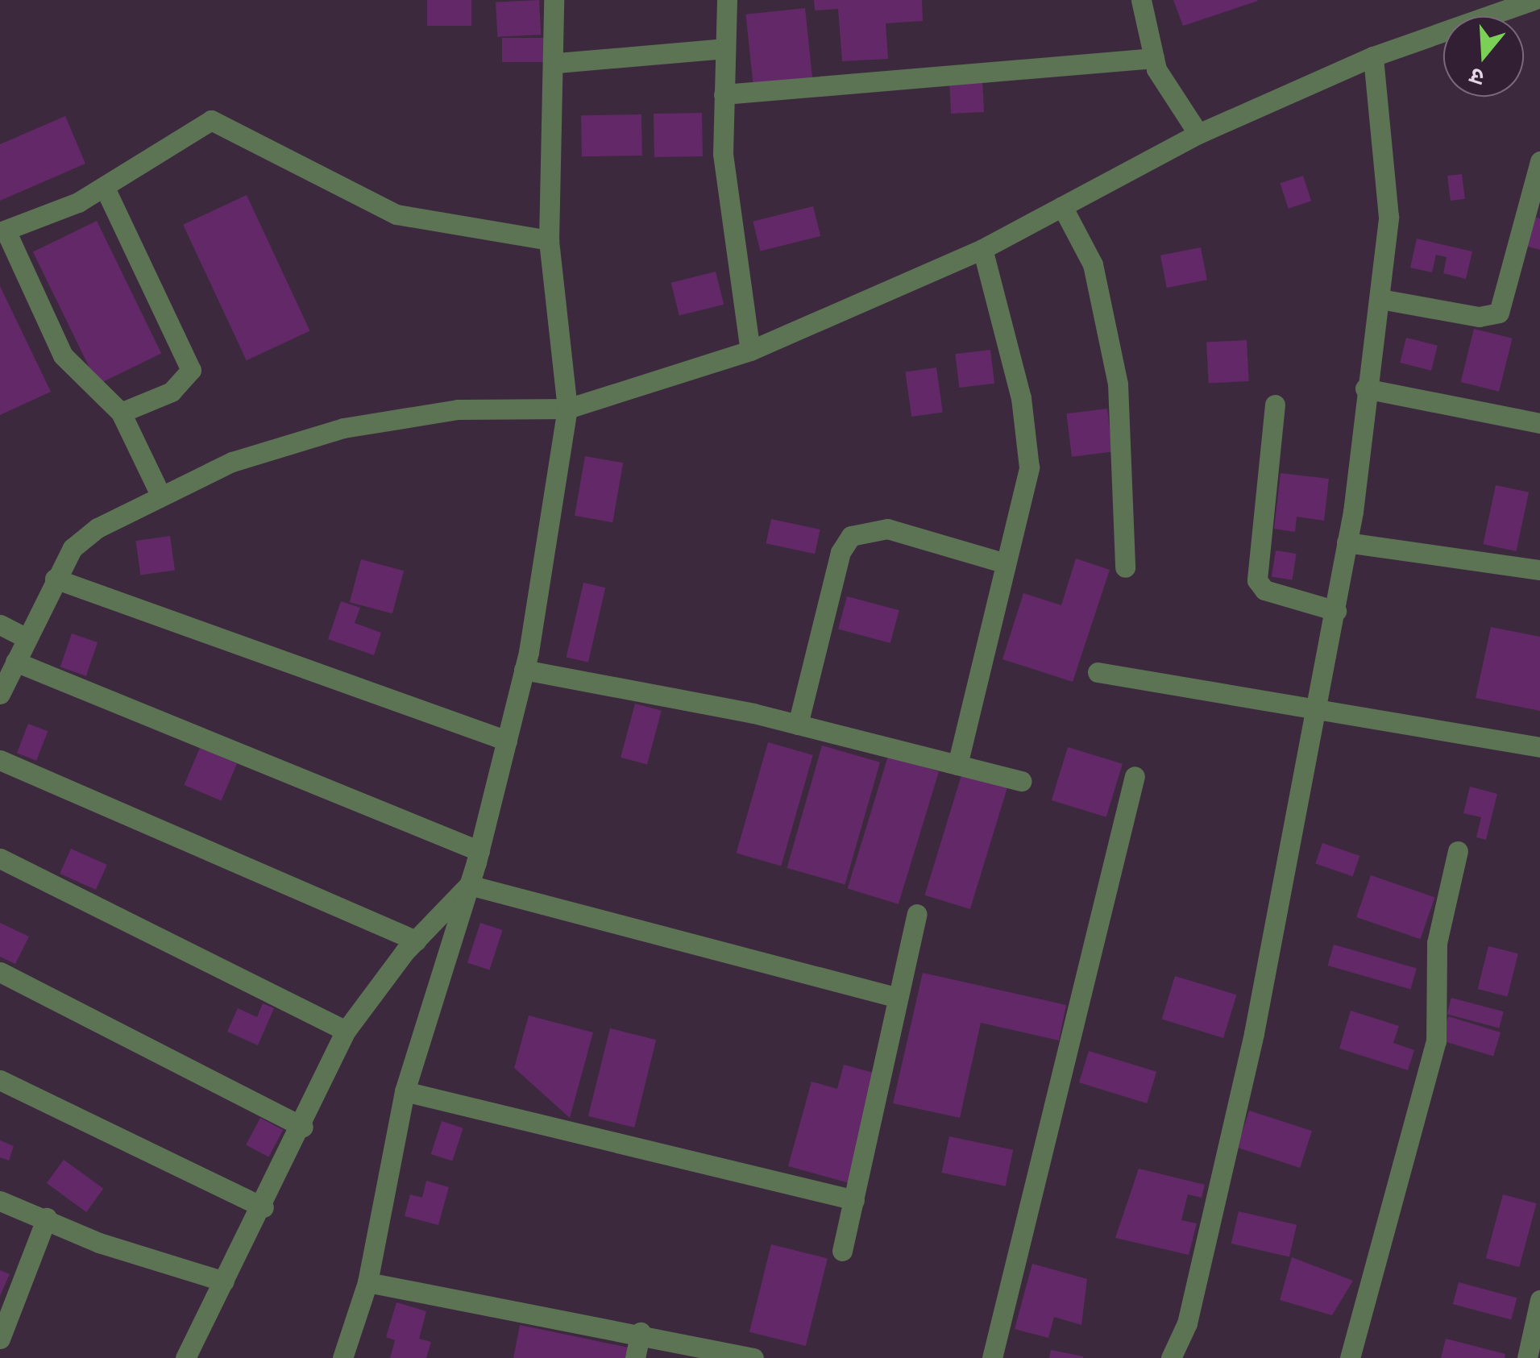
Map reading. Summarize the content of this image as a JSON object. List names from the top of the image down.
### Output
{
  "north": "bottom"
}
